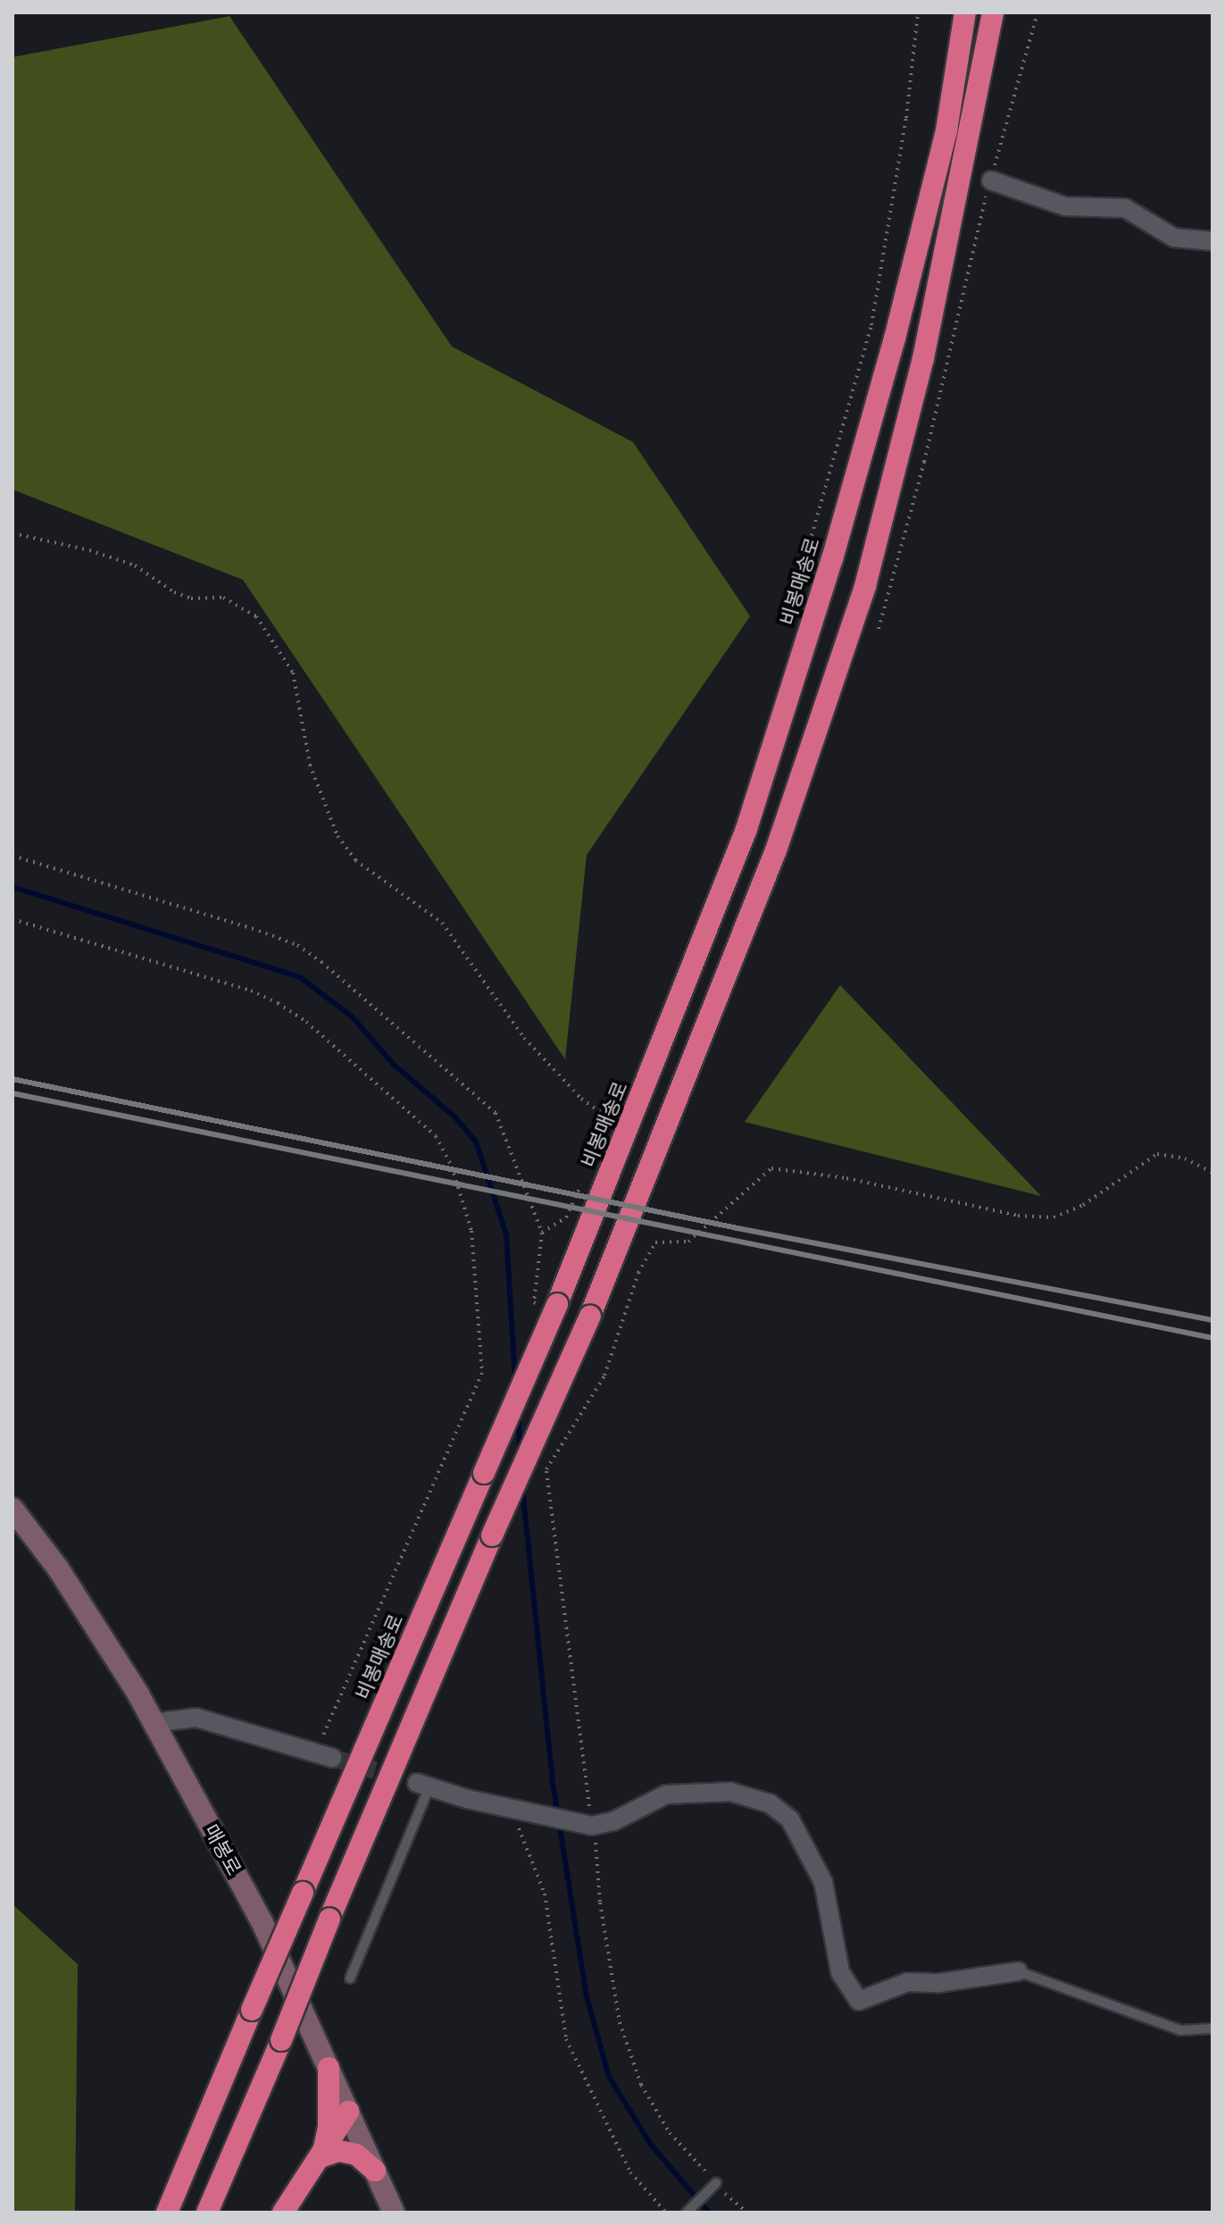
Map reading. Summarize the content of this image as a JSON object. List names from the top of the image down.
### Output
{
  "streets": {
    "highway": ["비봉매송로"],
    "main road": ["매봉로"]
  }
}
